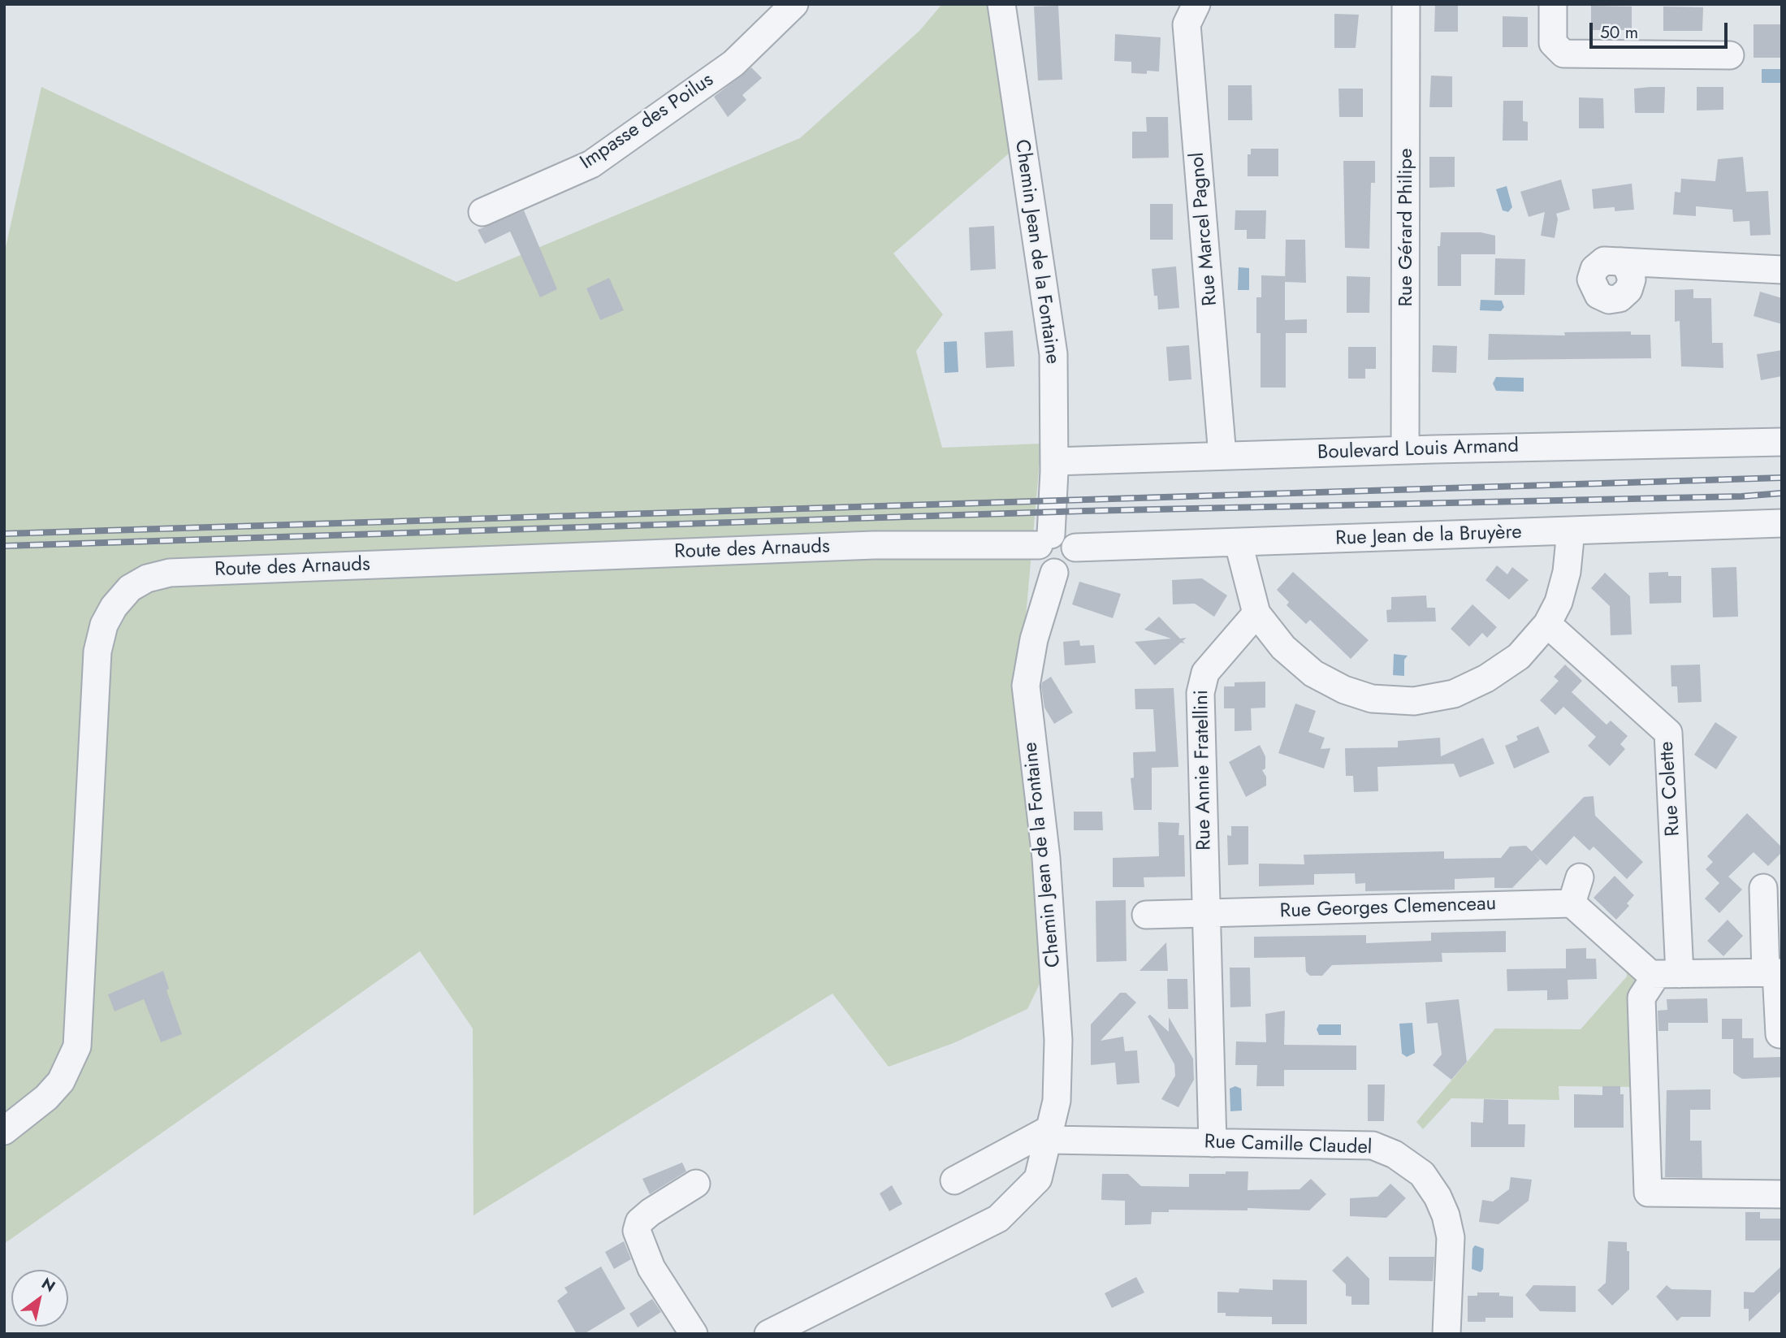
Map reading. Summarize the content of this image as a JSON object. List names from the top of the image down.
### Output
{
  "streets": {
    "street": [
      "Impasse des Poilus",
      "Rue Gérard Philipe",
      "Rue Marcel Pagnol",
      "Chemin Jean de la Fontaine",
      "Boulevard Louis Armand",
      "Rue Jean de la Bruyère",
      "Route des Arnauds",
      "Rue Annie Fratellini",
      "Rue Colette",
      "Rue Georges Clemenceau",
      "Rue Camille Claudel"
    ]
  },
  "crossings": [
    ["Rue Gérard Philipe", "Boulevard Louis Armand"],
    ["Rue Marcel Pagnol", "Boulevard Louis Armand"],
    ["Chemin Jean de la Fontaine", "Boulevard Louis Armand"],
    ["Chemin Jean de la Fontaine", "Rue Jean de la Bruyère"],
    ["Chemin Jean de la Fontaine", "Route des Arnauds"],
    ["Chemin Jean de la Fontaine", "Rue Camille Claudel"],
    ["Rue Jean de la Bruyère", "Route des Arnauds"],
    ["Rue Annie Fratellini", "Rue Georges Clemenceau"]
  ],
  "scale_bar": "50 m",
  "north": "top right"
}
